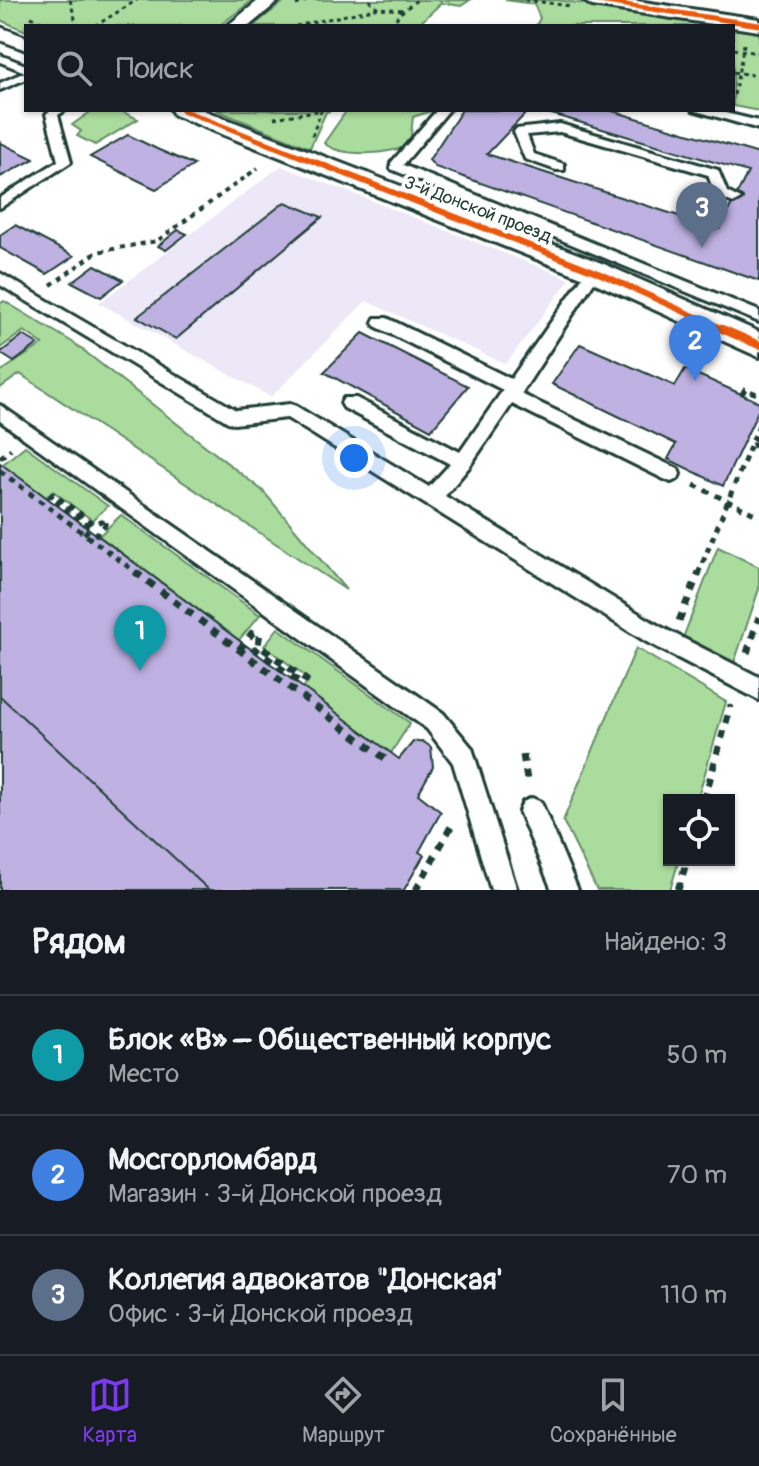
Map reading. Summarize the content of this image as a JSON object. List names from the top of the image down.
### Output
{
  "streets": {
    "street": ["3-й Донской проезд"]
  },
  "page": {
    "search": "Поиск",
    "pins": ["3", "2", "1"],
    "heading": ["Рядом", "Найдено: 3"],
    "list": [
      {
        "mark": "1",
        "name": "Блок «В» – Общественный корпус",
        "note": "Место",
        "value": "50 m"
      },
      {
        "mark": "2",
        "name": "Мосгорломбард",
        "note": "Магазин · 3-й Донской проезд",
        "value": "70 m"
      },
      {
        "mark": "3",
        "name": "Коллегия адвокатов \"Донская'",
        "note": "Офис · 3-й Донской проезд",
        "value": "110 m"
      }
    ],
    "nav": ["Карта", "Маршрут", "Сохранённые"]
  }
}
